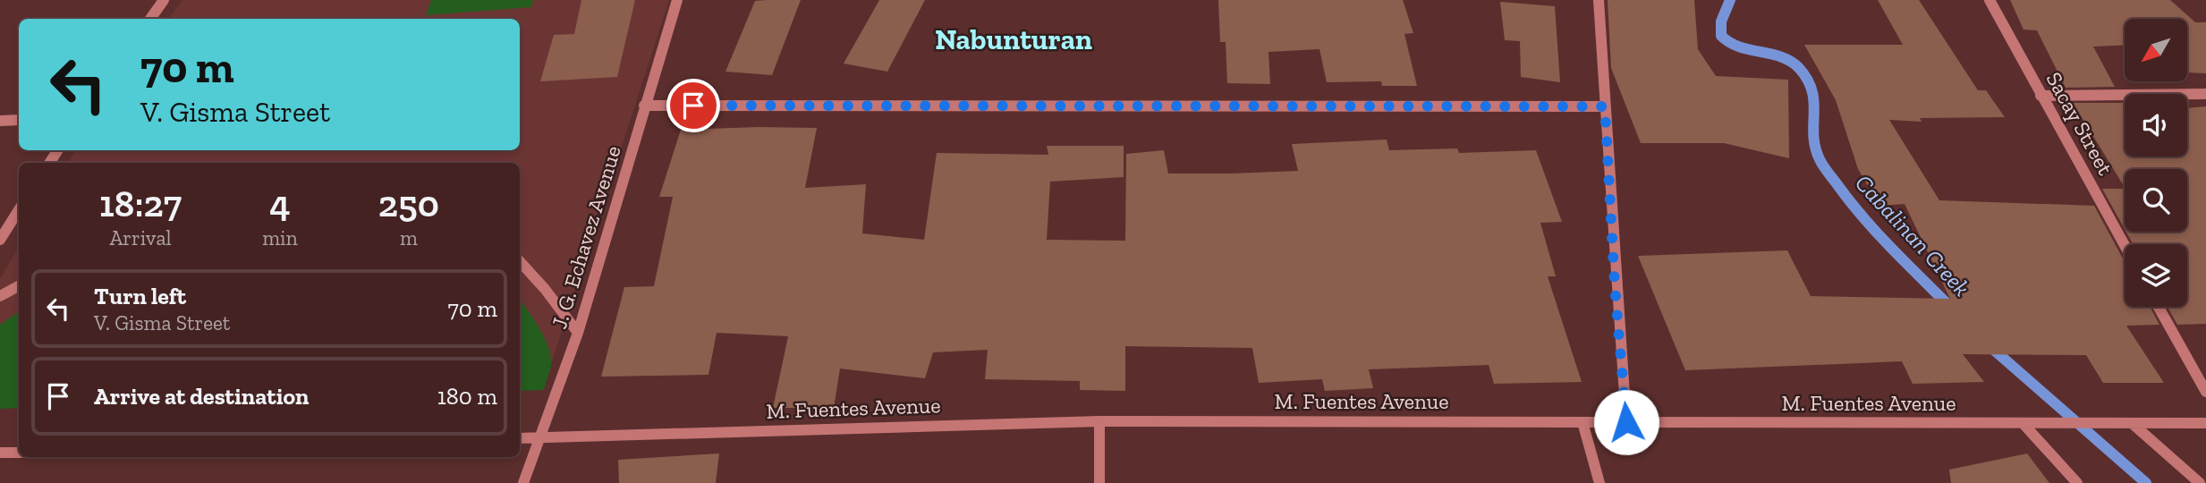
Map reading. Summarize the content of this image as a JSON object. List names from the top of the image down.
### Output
{
  "streets": {
    "street": ["Sacay Street", "J. G. Echavez Avenue", "M. Fuentes Avenue"]
  },
  "crossings": [
    ["J. G. Echavez Avenue", "M. Fuentes Avenue"]
  ],
  "districts": ["Nabunturan"],
  "water": ["Cabalinan Creek"],
  "north": "bottom left",
  "page": {
    "turn": ["70 m", "V. Gisma Street"],
    "eta": [
      "18:27",
      "Arrival",
      "4",
      "min",
      "250",
      "m"
    ],
    "list": [
      {
        "name": "Turn left",
        "note": "V. Gisma Street",
        "value": "70 m"
      },
      {
        "name": "Arrive at destination",
        "value": "180 m"
      }
    ]
  }
}
